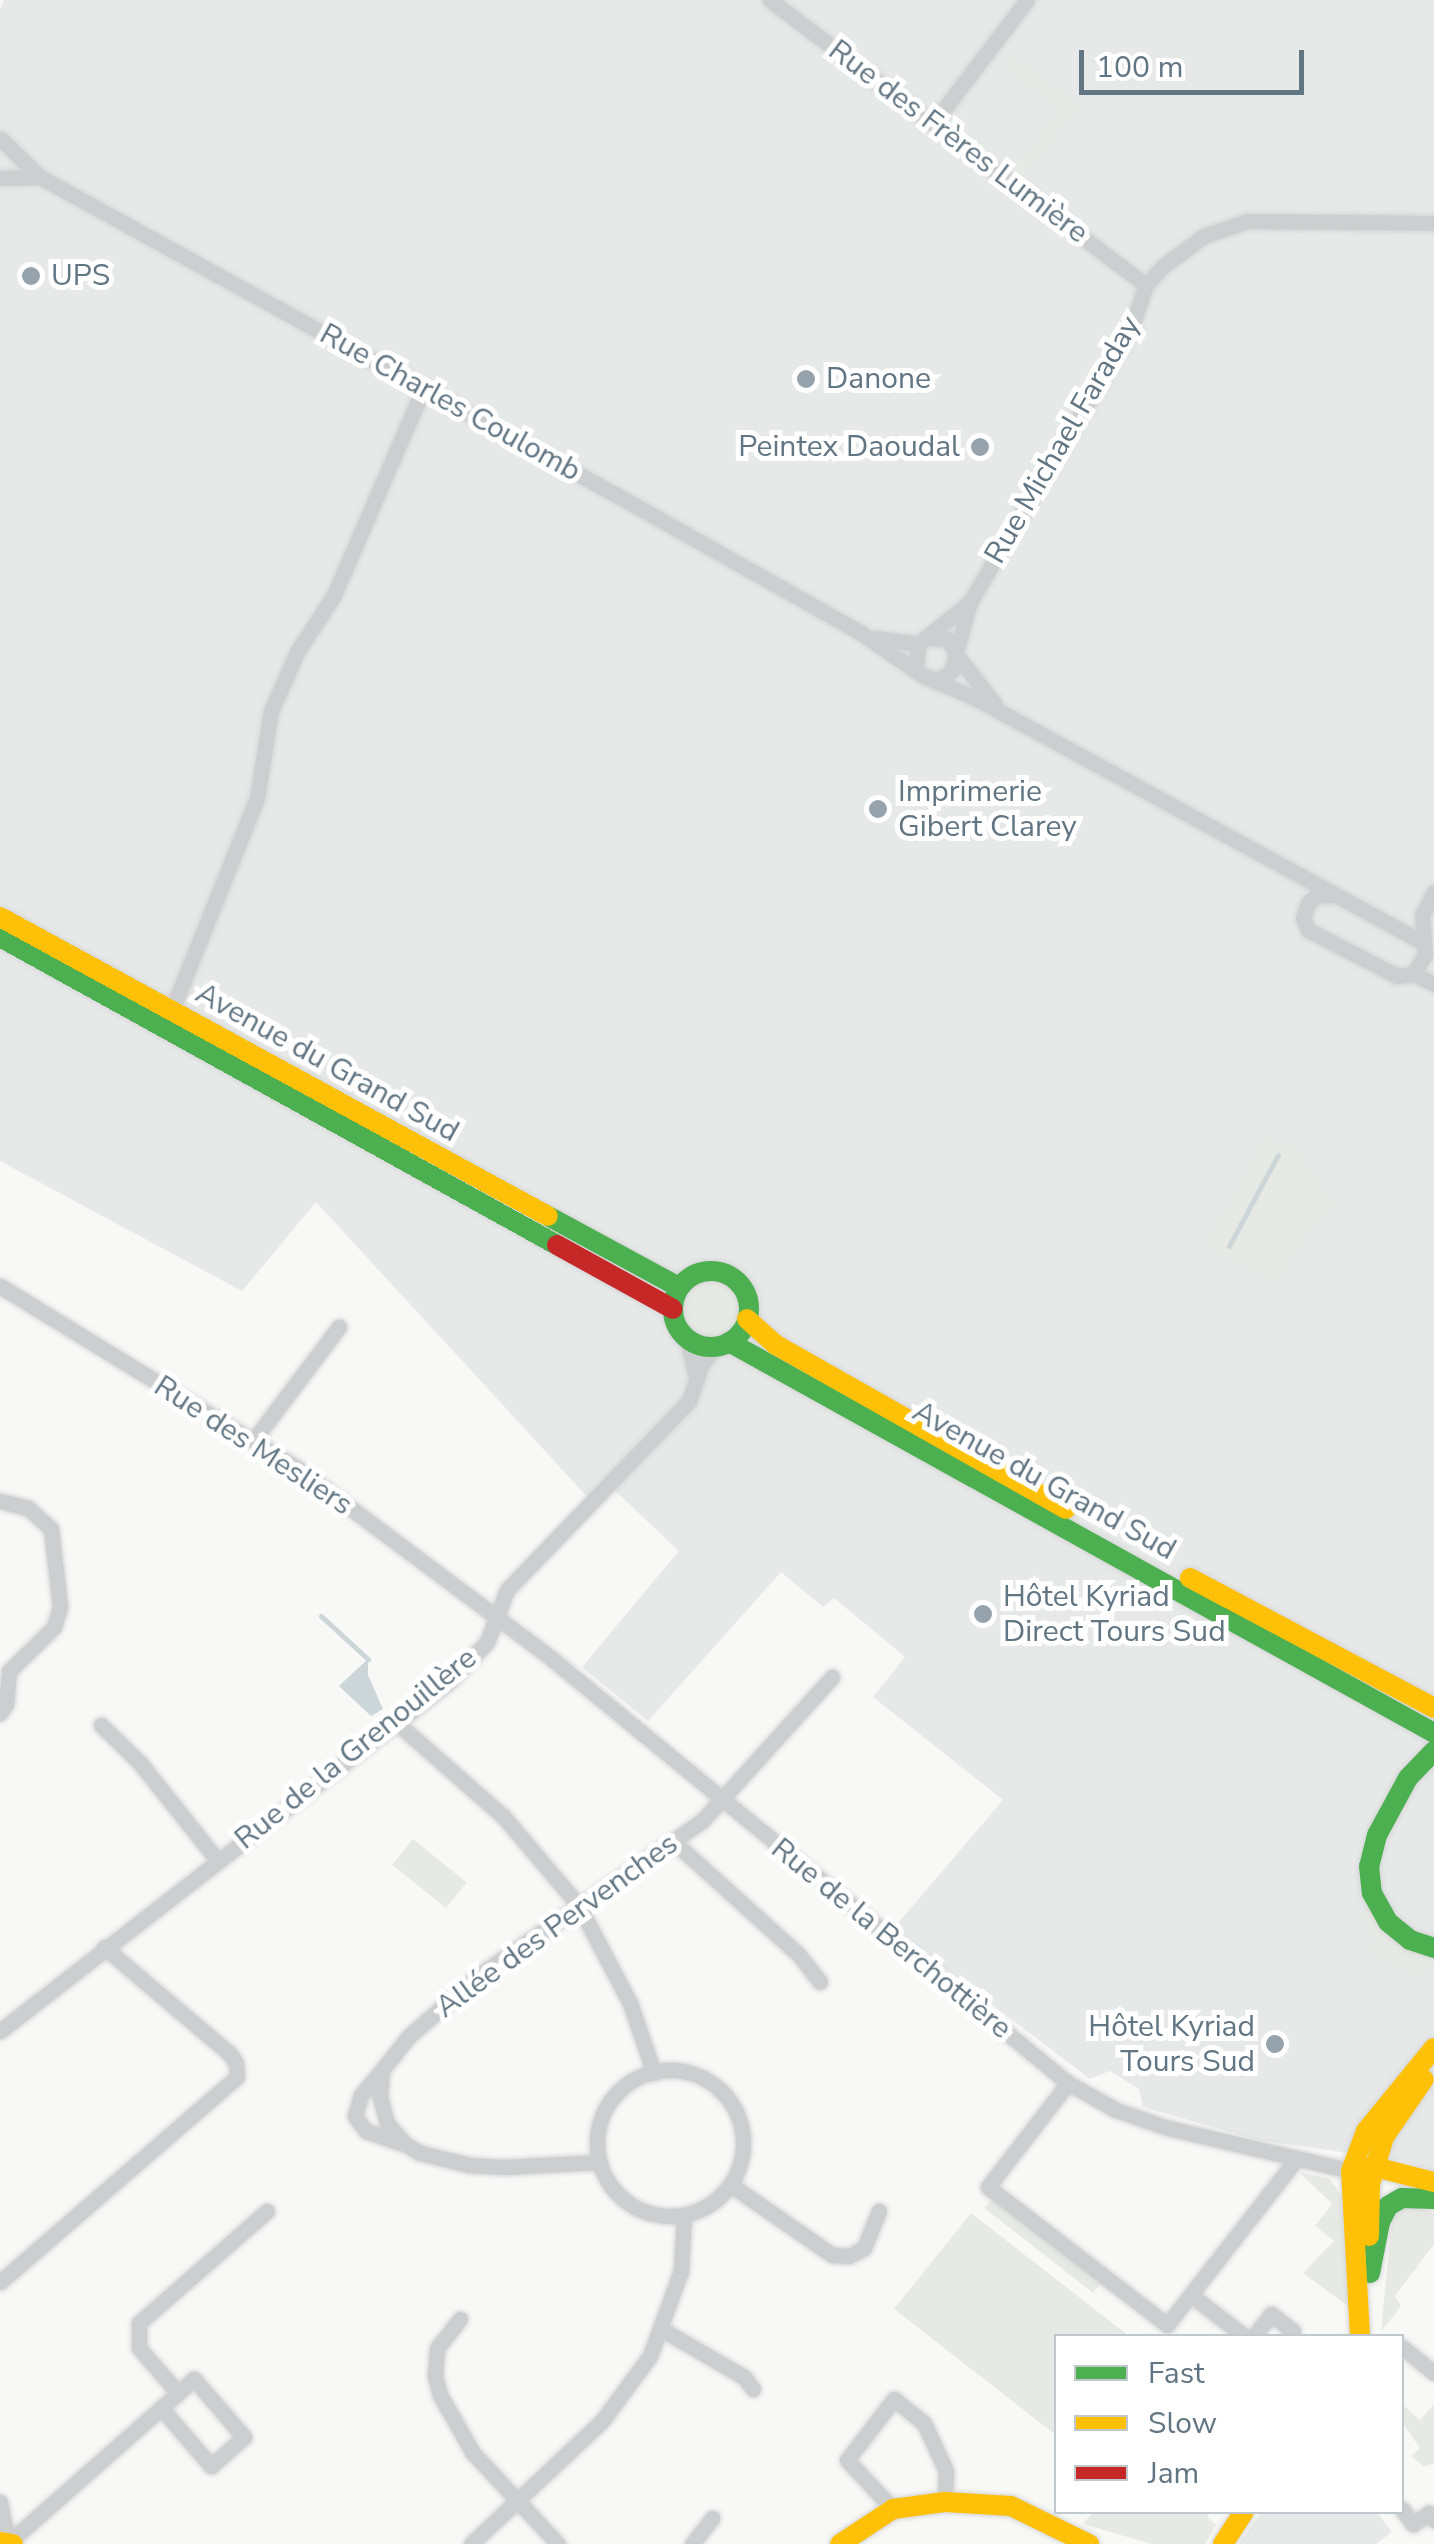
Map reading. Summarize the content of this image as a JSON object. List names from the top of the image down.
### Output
{
  "streets": {
    "main road": ["Avenue du Grand Sud"],
    "street": [
      "Rue des Frères Lumière",
      "Rue Charles Coulomb",
      "Rue Michael Faraday",
      "Rue des Mesliers",
      "Rue de la Grenouillère",
      "Allée des Pervenches",
      "Rue de la Berchottière"
    ]
  },
  "crossings": [
    ["Rue des Frères Lumière", "Rue Michael Faraday"],
    ["Rue Charles Coulomb", "Rue Michael Faraday"],
    ["Avenue du Grand Sud", "Rue de la Grenouillère"],
    ["Rue des Mesliers", "Rue de la Grenouillère"],
    ["Rue des Mesliers", "Rue de la Berchottière"],
    ["Rue de la Grenouillère", "Rue de la Berchottière"],
    ["Allée des Pervenches", "Rue de la Berchottière"]
  ],
  "places": [
    "UPS",
    "Danone",
    "Peintex Daoudal",
    "Imprimerie Gibert Clarey",
    "Hôtel Kyriad Direct Tours Sud",
    "Hôtel Kyriad Tours Sud"
  ],
  "legend": ["Fast", "Slow", "Jam"],
  "scale_bar": "100 m"
}
